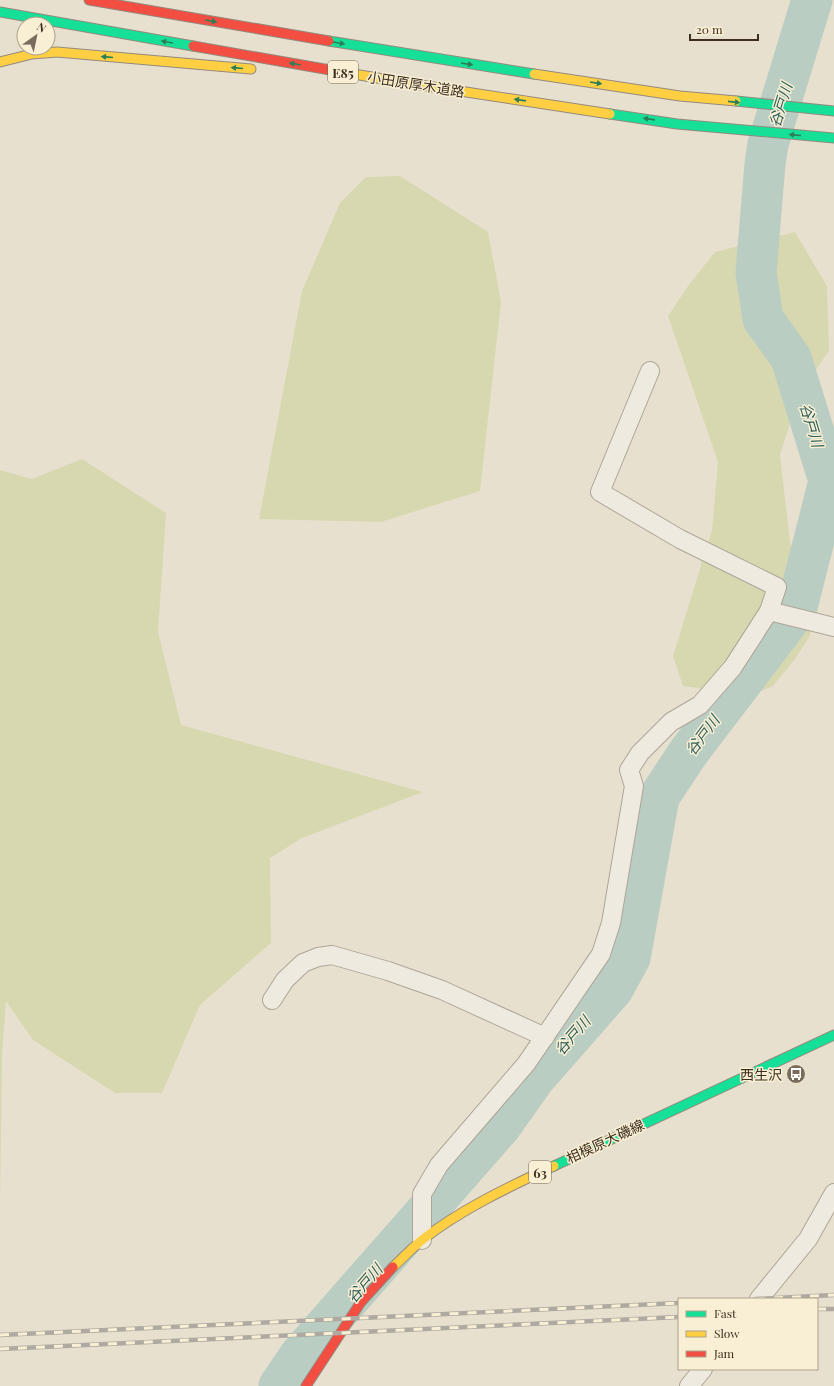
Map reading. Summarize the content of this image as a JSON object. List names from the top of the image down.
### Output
{
  "streets": {
    "main road": [
      "E85",
      "小田原厚木道路",
      "相模原大磯線",
      "63"
    ]
  },
  "water": ["谷戸川"],
  "places": {
    "bus stop": ["西生沢"]
  },
  "legend": ["Fast", "Slow", "Jam"],
  "scale_bar": "20 m",
  "north": "top right"
}
